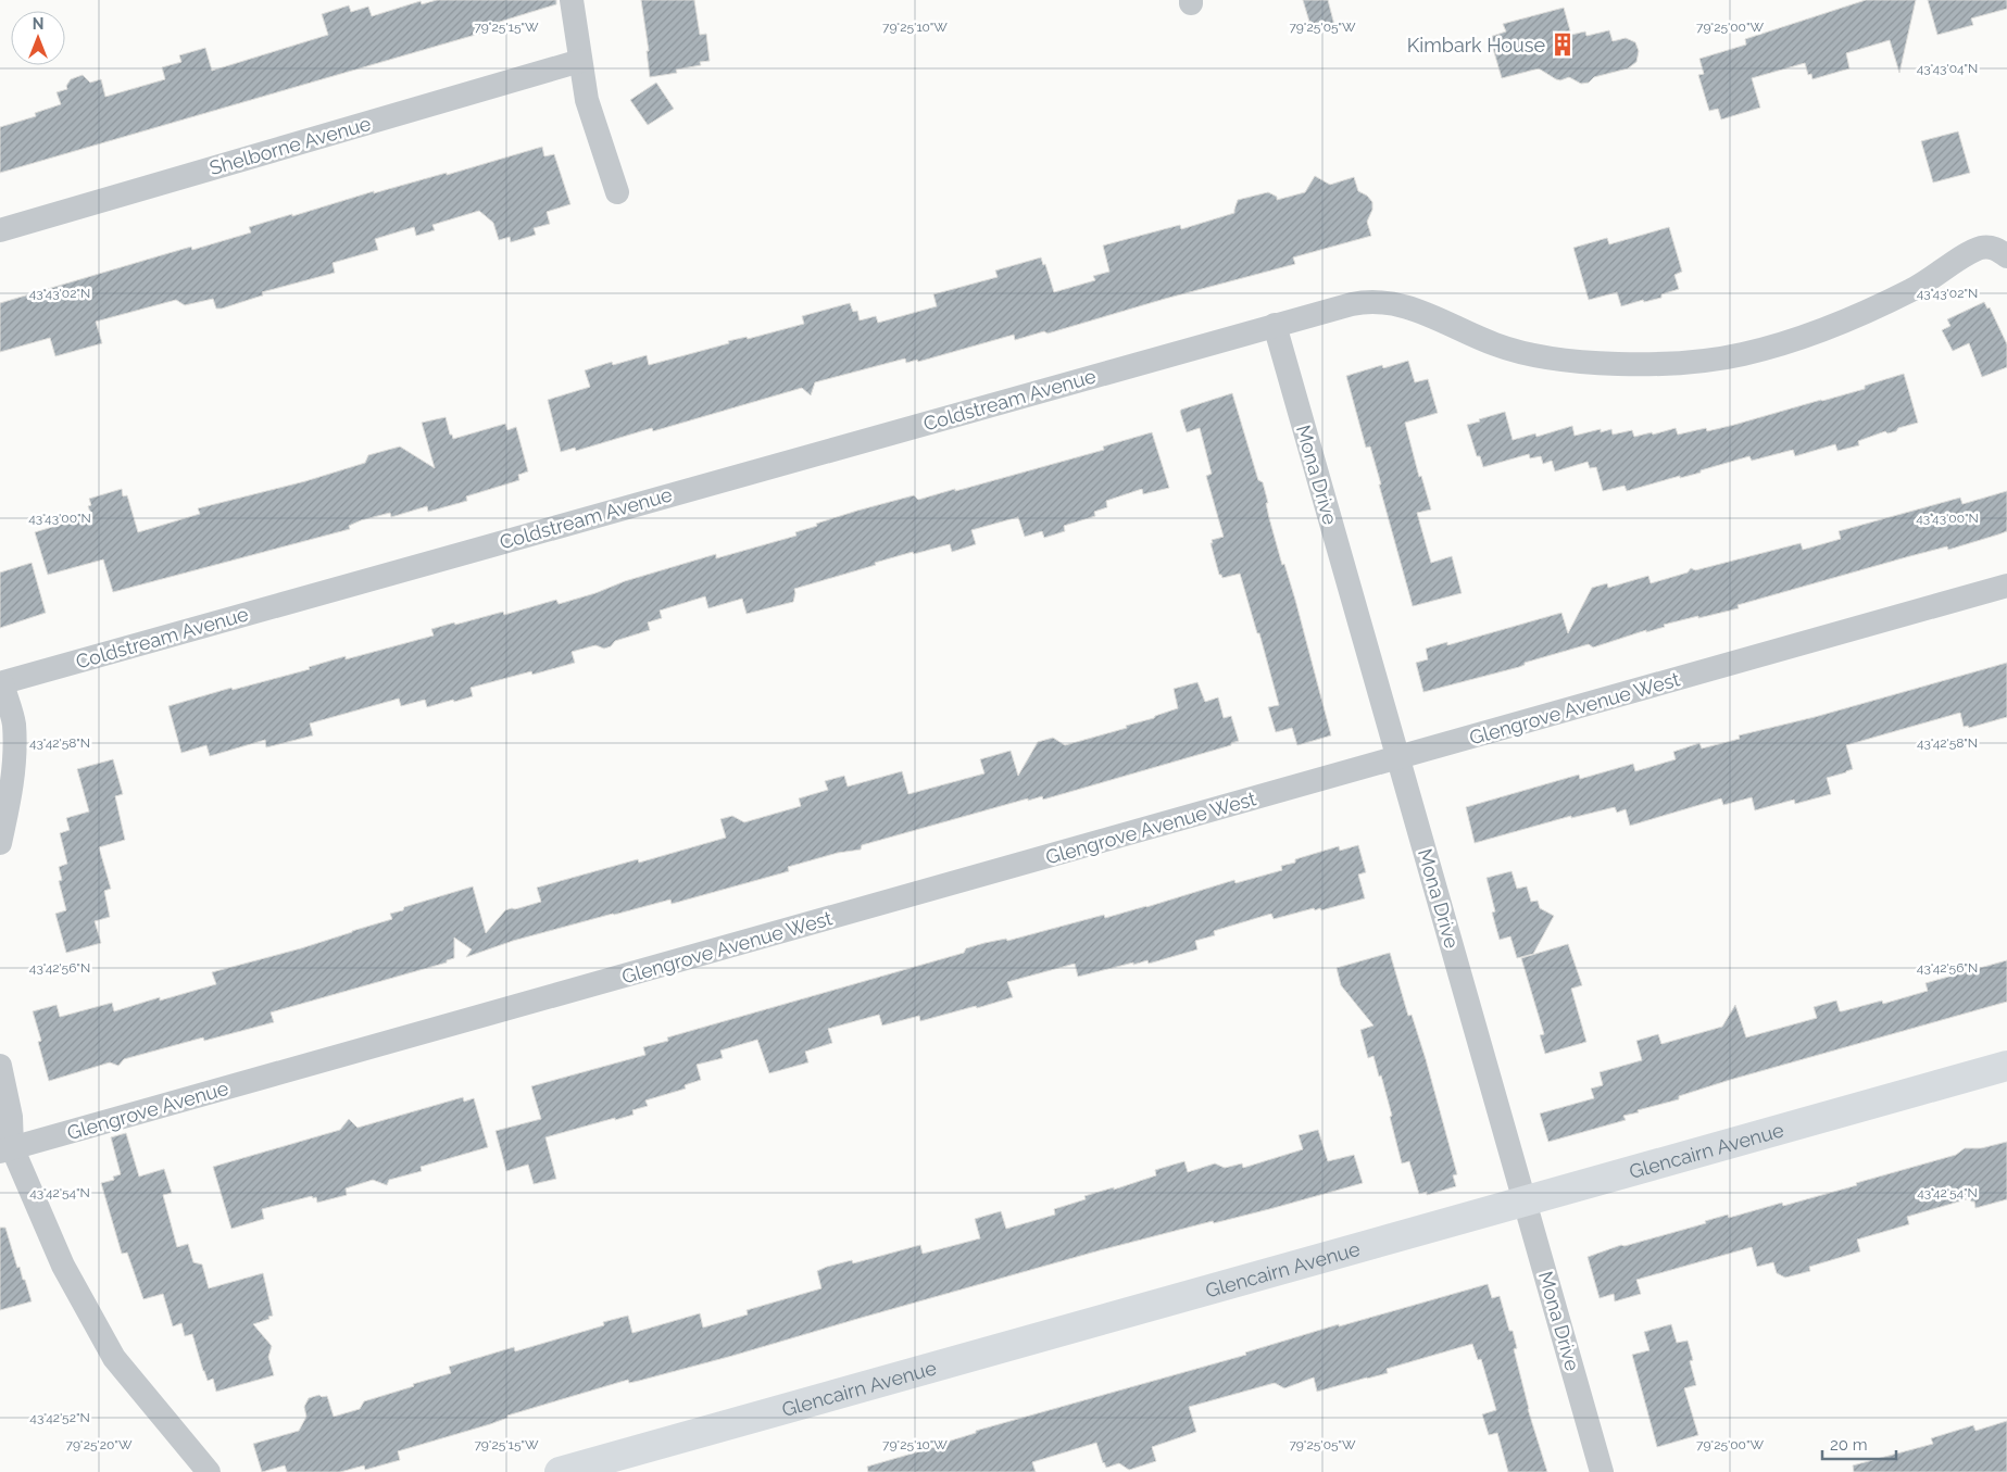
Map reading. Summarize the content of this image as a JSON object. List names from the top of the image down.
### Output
{
  "streets": {
    "street": [
      "Shelborne Avenue",
      "Coldstream Avenue",
      "Mona Drive",
      "Glengrove Avenue West",
      "Glengrove Avenue",
      "Glencairn Avenue"
    ]
  },
  "crossings": [
    ["Coldstream Avenue", "Mona Drive"],
    ["Mona Drive", "Glengrove Avenue West"],
    ["Mona Drive", "Glencairn Avenue"],
    ["Glengrove Avenue West", "Glengrove Avenue"]
  ],
  "places": {
    "building": ["Kimbark House"]
  },
  "scale_bar": "20 m",
  "north": "top",
  "coordinates": [
    "79°25'15\"W",
    "79°25'10\"W",
    "79°25'05\"W",
    "79°25'00\"W",
    "43°43'04\"N",
    "43°43'02\"N",
    "43°43'00\"N",
    "43°42'58\"N",
    "43°42'56\"N",
    "43°42'54\"N",
    "43°42'52\"N",
    "79°25'20\"W"
  ]
}
